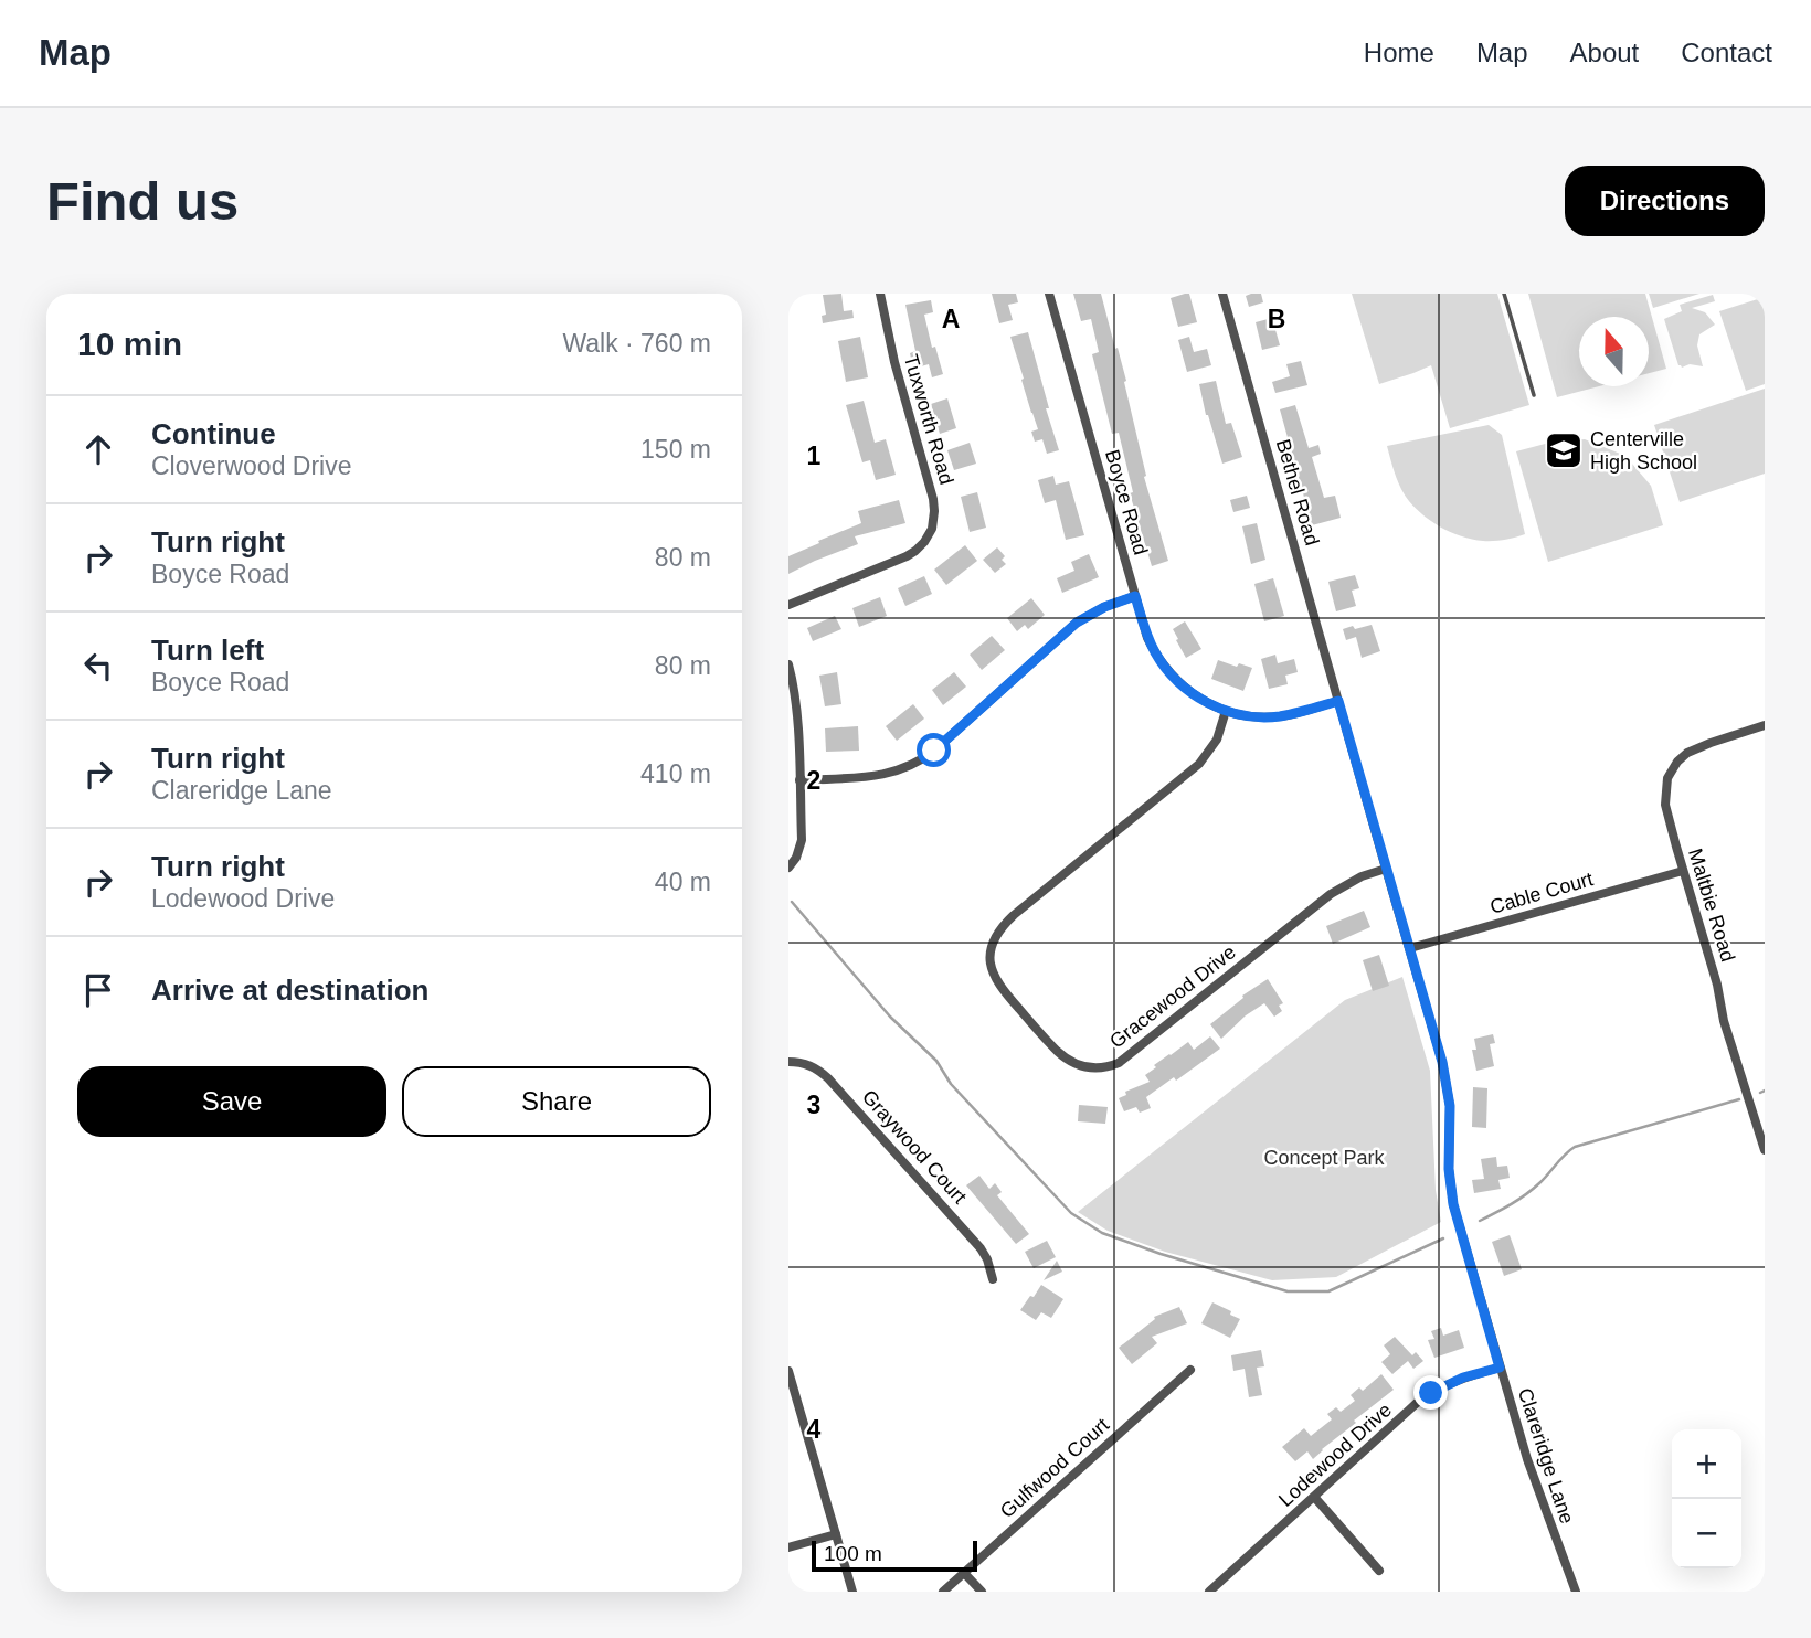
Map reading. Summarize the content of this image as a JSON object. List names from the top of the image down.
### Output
{
  "streets": {
    "street": [
      "Tuxworth Road",
      "Bethel Road",
      "Boyce Road",
      "Cable Court",
      "Maltbie Road",
      "Gracewood Drive",
      "Graywood Court",
      "Lodewood Drive",
      "Clareridge Lane",
      "Gulfwood Court"
    ]
  },
  "crossings": [
    ["Bethel Road", "Boyce Road"],
    ["Bethel Road", "Clareridge Lane"],
    ["Boyce Road", "Gracewood Drive"],
    ["Boyce Road", "Clareridge Lane"],
    ["Cable Court", "Maltbie Road"],
    ["Cable Court", "Clareridge Lane"],
    ["Gracewood Drive", "Clareridge Lane"],
    ["Lodewood Drive", "Clareridge Lane"]
  ],
  "parks": ["Concept Park"],
  "places": {
    "school or university": ["Centerville High School"]
  },
  "scale_bar": "100 m",
  "north": "top",
  "page": {
    "header": "Map",
    "nav": [
      "Home",
      "Map",
      "About",
      "Contact"
    ],
    "buttons": [
      "Directions",
      ["Save", "Share"]
    ],
    "title": "Find us",
    "heading": ["10 min", "Walk · 760 m"],
    "list": [
      ["Continue", "Cloverwood Drive", "150 m"],
      ["Turn right", "Boyce Road", "80 m"],
      ["Turn left", "Boyce Road", "80 m"],
      ["Turn right", "Clareridge Lane", "410 m"],
      ["Turn right", "Lodewood Drive", "40 m"],
      "Arrive at destination"
    ],
    "map_buttons": ["+", "−"],
    "scale": "100 m"
  },
  "grid": {
    "columns": ["A", "B"],
    "rows": [
      "1",
      "2",
      "3",
      "4"
    ]
  }
}
